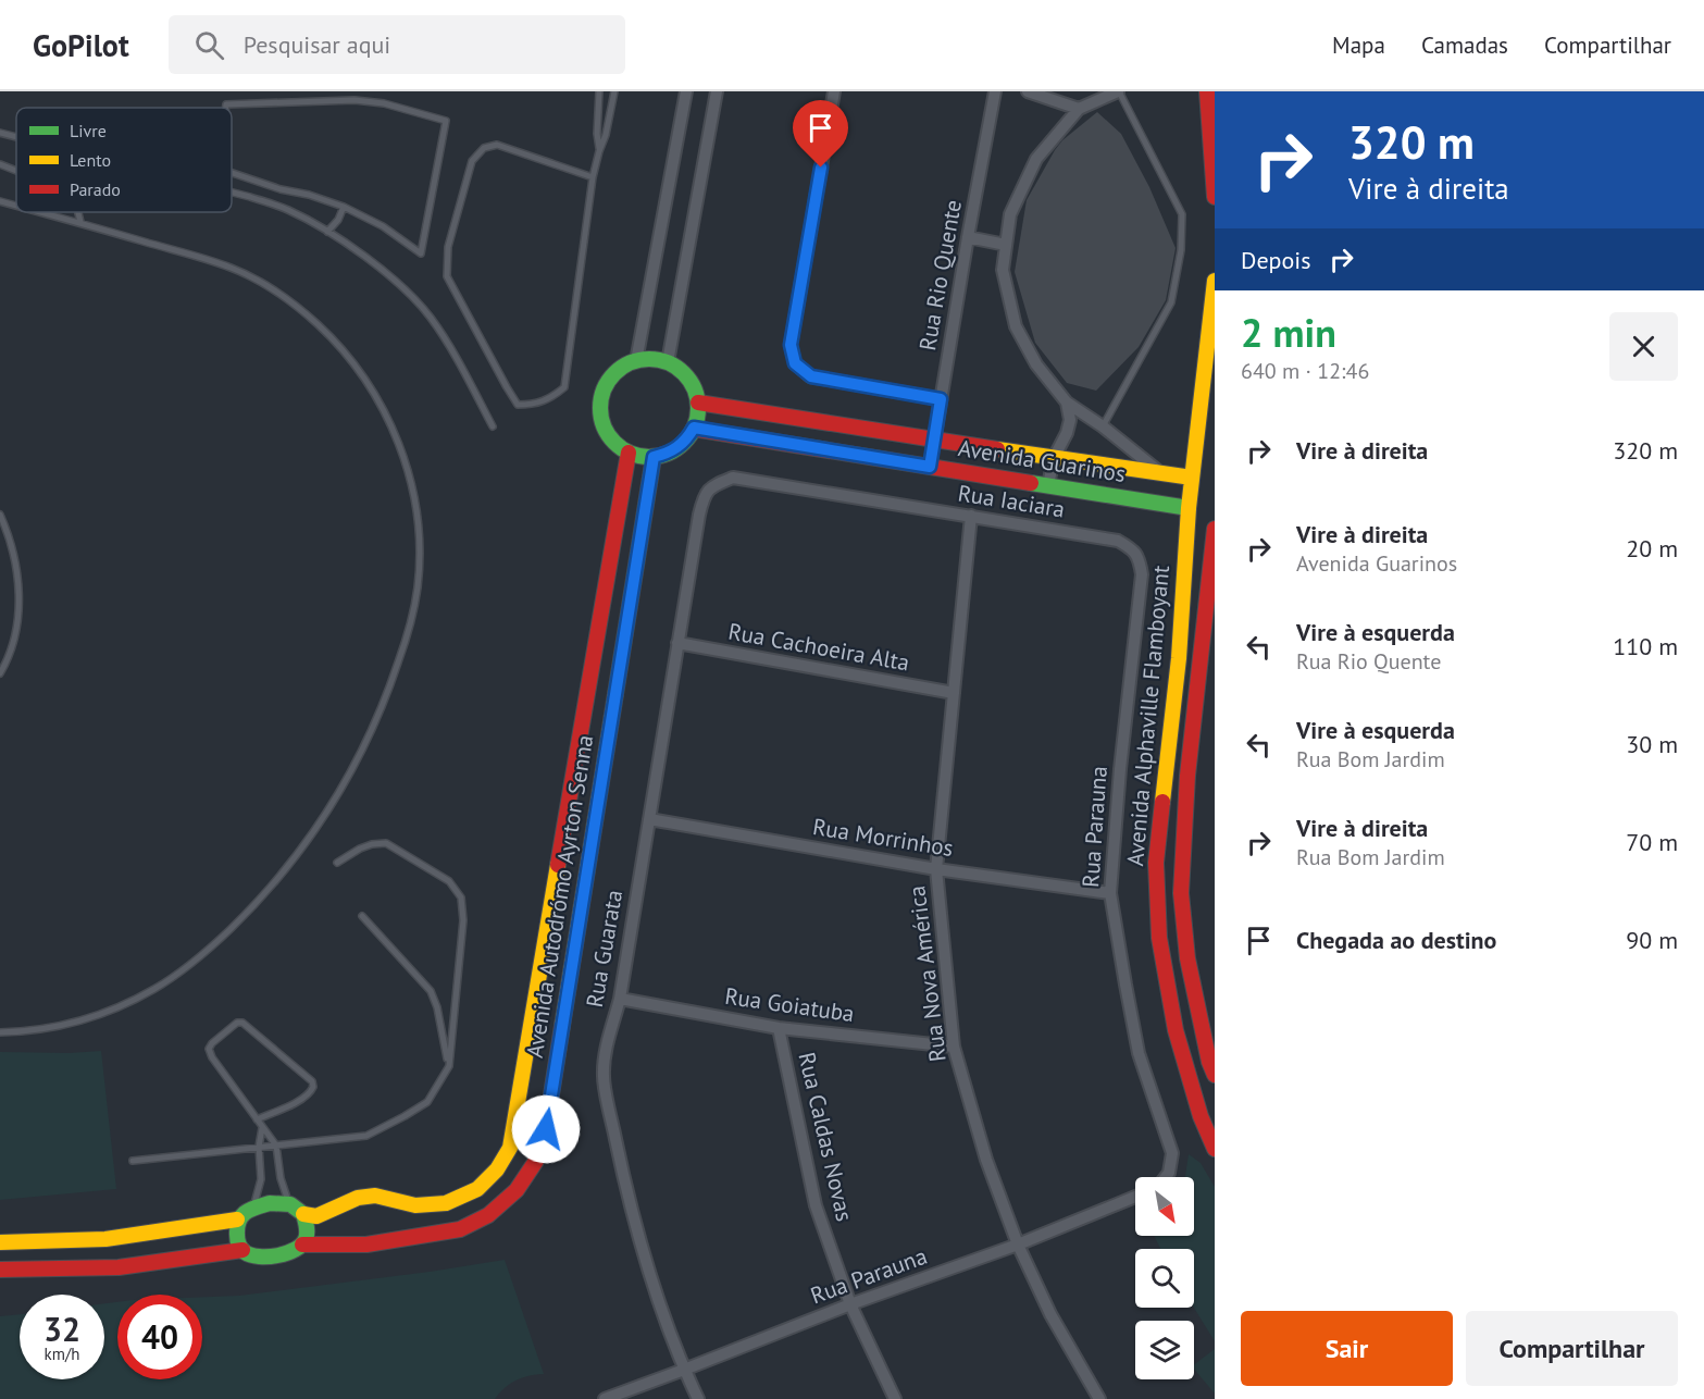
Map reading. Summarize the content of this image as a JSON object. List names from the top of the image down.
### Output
{
  "streets": {
    "street": [
      "Rua Rio Quente",
      "Avenida Guarinos",
      "Rua Iaciara",
      "Rua Cachoeira Alta",
      "Avenida Alphaville Flamboyant",
      "Rua Parauna",
      "Rua Morrinhos",
      "Avenida Autodrómo Ayrton Senna",
      "Rua Guarata",
      "Rua Nova América",
      "Rua Goiatuba",
      "Rua Caldas Novas"
    ]
  },
  "crossings": [
    ["Rua Rio Quente", "Avenida Guarinos"],
    ["Avenida Guarinos", "Avenida Alphaville Flamboyant"],
    ["Avenida Guarinos", "Avenida Autodrómo Ayrton Senna"],
    ["Rua Iaciara", "Rua Parauna"],
    ["Rua Iaciara", "Rua Guarata"],
    ["Rua Iaciara", "Rua Nova América"],
    ["Rua Cachoeira Alta", "Rua Guarata"],
    ["Rua Cachoeira Alta", "Rua Nova América"],
    ["Rua Parauna", "Rua Morrinhos"],
    ["Rua Parauna", "Rua Guarata"],
    ["Rua Parauna", "Rua Nova América"],
    ["Rua Parauna", "Rua Caldas Novas"],
    ["Rua Morrinhos", "Rua Guarata"],
    ["Rua Morrinhos", "Rua Nova América"],
    ["Rua Guarata", "Rua Goiatuba"],
    ["Rua Nova América", "Rua Goiatuba"],
    ["Rua Goiatuba", "Rua Caldas Novas"]
  ],
  "legend": ["Livre", "Lento", "Parado"],
  "north": "bottom right",
  "page": {
    "header": "GoPilot",
    "search": "Pesquisar aqui",
    "nav": ["Mapa", "Camadas", "Compartilhar"],
    "turn": ["320 m", "Vire à direita"],
    "then": "Depois",
    "heading": ["2 min", "640 m · 12:46"],
    "list": [
      {
        "name": "Vire à direita",
        "value": "320 m"
      },
      {
        "name": "Vire à direita",
        "note": "Avenida Guarinos",
        "value": "20 m"
      },
      {
        "name": "Vire à esquerda",
        "note": "Rua Rio Quente",
        "value": "110 m"
      },
      {
        "name": "Vire à esquerda",
        "note": "Rua Bom Jardim",
        "value": "30 m"
      },
      {
        "name": "Vire à direita",
        "note": "Rua Bom Jardim",
        "value": "70 m"
      },
      {
        "name": "Chegada ao destino",
        "value": "90 m"
      }
    ],
    "speed": "32 km/h",
    "limit": "40",
    "buttons": ["Sair", "Compartilhar"]
  }
}
